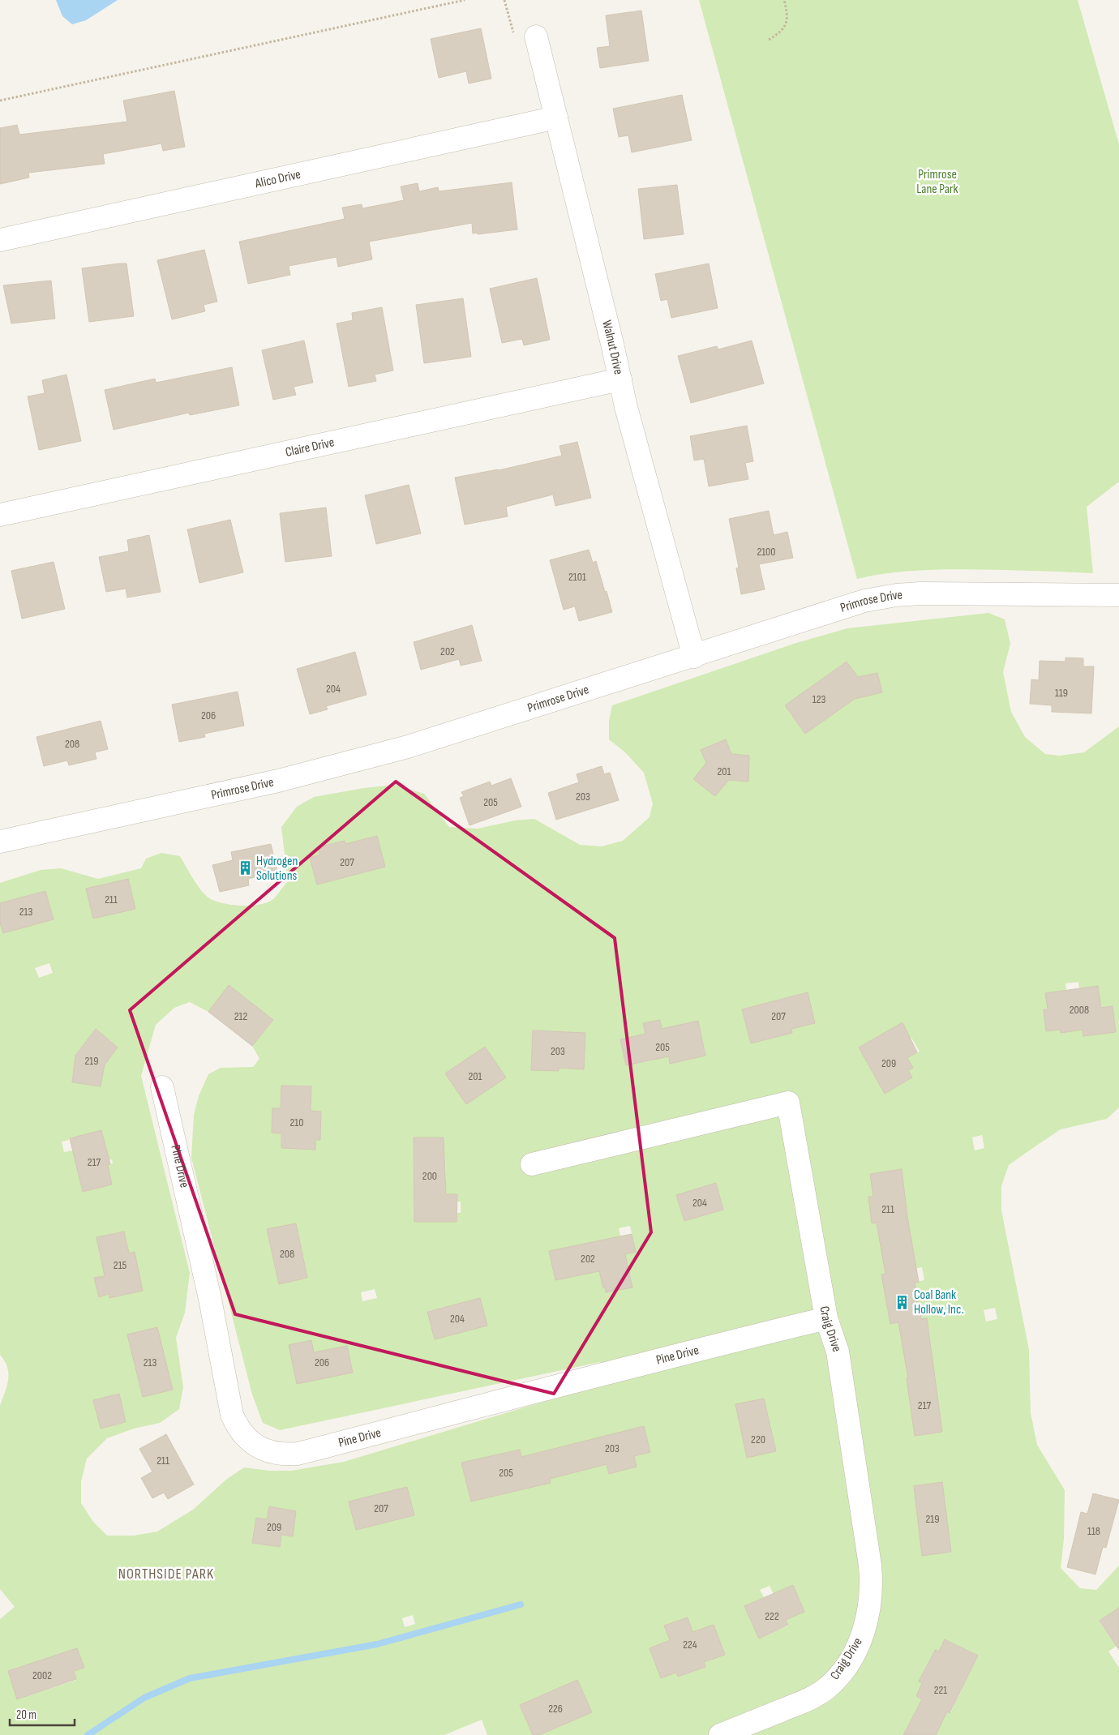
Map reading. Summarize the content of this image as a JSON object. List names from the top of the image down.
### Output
{
  "streets": {
    "street": [
      "Alico Drive",
      "Walnut Drive",
      "Claire Drive",
      "Primrose Drive",
      "Pine Drive",
      "Craig Drive"
    ]
  },
  "crossings": [
    ["Alico Drive", "Walnut Drive"],
    ["Walnut Drive", "Claire Drive"],
    ["Walnut Drive", "Primrose Drive"],
    ["Pine Drive", "Craig Drive"]
  ],
  "districts": ["NORTHSIDE PARK"],
  "parks": ["Primrose Lane Park"],
  "places": {
    "building": ["Hydrogen Solutions", "Coal Bank Hollow, Inc."]
  },
  "house_numbers": [
    "2100",
    "2101",
    "202",
    "204",
    "119",
    "123",
    "206",
    "208",
    "201",
    "203",
    "205",
    "207",
    "211",
    "213",
    "2008",
    "212",
    "207",
    "205",
    "203",
    "219",
    "209",
    "201",
    "210",
    "217",
    "200",
    "204",
    "211",
    "208",
    "202",
    "215",
    "204",
    "213",
    "206",
    "217",
    "220",
    "203",
    "211",
    "205",
    "207",
    "219",
    "209",
    "118",
    "222",
    "224",
    "2002",
    "221",
    "226"
  ],
  "scale_bar": "20 m"
}
